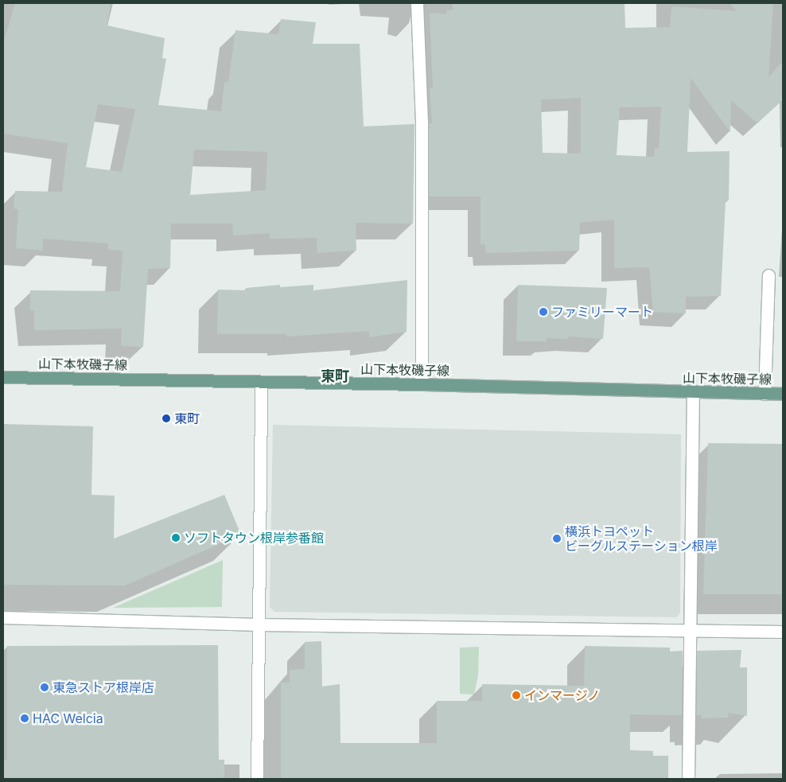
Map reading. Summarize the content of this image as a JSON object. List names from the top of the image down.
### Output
{
  "streets": {
    "main road": ["山下本牧磯子線"]
  },
  "districts": ["東町"],
  "places": [
    "ファミリーマート",
    "東町",
    "ソフトタウン根岸参番館",
    "横浜トヨペット ビーグルステーション根岸",
    "東急ストア根岸店",
    "インマージノ",
    "HAC Welcia"
  ]
}
